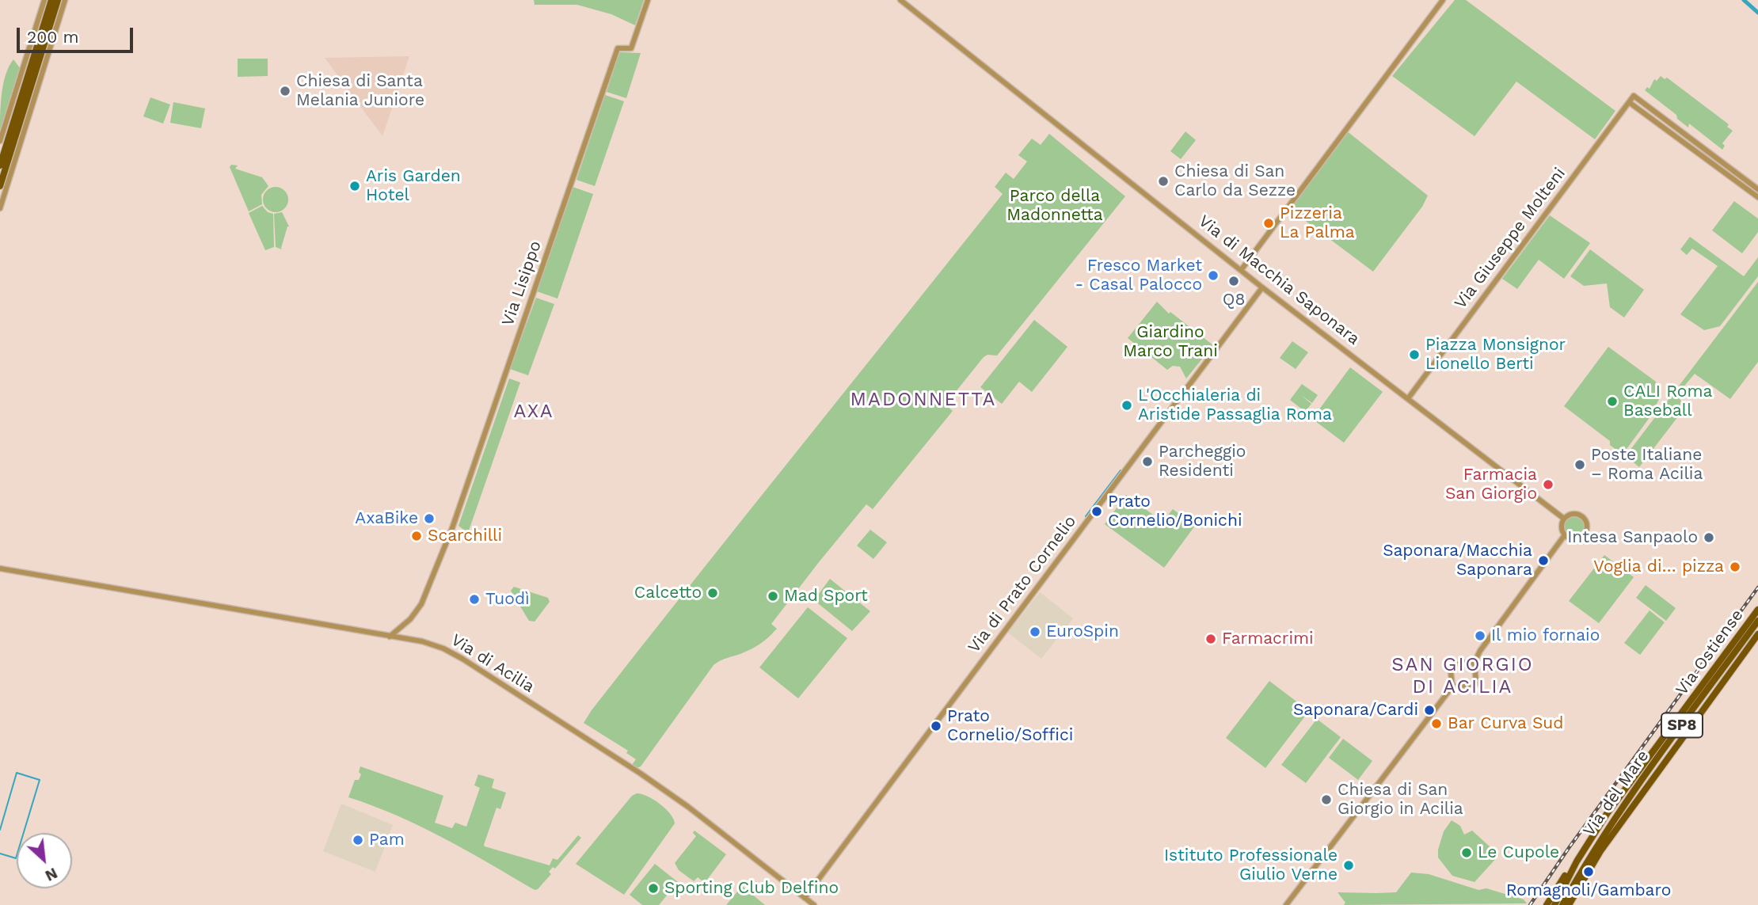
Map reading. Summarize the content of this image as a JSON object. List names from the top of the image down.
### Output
{
  "streets": {
    "main road": ["Via Ostiense", "SP8", "Via del Mare"],
    "street": [
      "Via Giuseppe Molteni",
      "Via di Macchia Saponara",
      "Via Lisippo",
      "Via di Prato Cornelio",
      "Via di Acilia"
    ]
  },
  "crossings": [
    ["Via Giuseppe Molteni", "Via di Macchia Saponara"],
    ["Via di Macchia Saponara", "Via di Prato Cornelio"],
    ["Via Lisippo", "Via di Acilia"],
    ["Via di Prato Cornelio", "Via di Acilia"]
  ],
  "districts": ["MADONNETTA", "AXA", "SAN GIORGIO DI ACILIA"],
  "parks": ["Parco della Madonnetta", "Giardino Marco Trani"],
  "places": [
    "Chiesa di Santa Melania Juniore",
    "Chiesa di San Carlo da Sezze",
    "Aris Garden Hotel",
    "Pizzeria La Palma",
    "Fresco Market - Casal Palocco",
    "Q8",
    "Piazza Monsignor Lionello Berti",
    "CALI Roma Baseball",
    "L'Occhialeria di Aristide Passaglia Roma",
    "Parcheggio Residenti",
    "Poste Italiane – Roma Acilia",
    "Farmacia San Giorgio",
    "Prato Cornelio/Bonichi",
    "AxaBike",
    "Scarchilli",
    "Intesa Sanpaolo",
    "Saponara/Macchia Saponara",
    "Voglia di… pizza",
    "Calcetto",
    "Mad Sport",
    "Tuodì",
    "EuroSpin",
    "Il mio fornaio",
    "Farmacrimi",
    "Saponara/Cardi",
    "Bar Curva Sud",
    "Prato Cornelio/Soffici",
    "Chiesa di San Giorgio in Acilia",
    "Pam",
    "Le Cupole",
    "Istituto Professionale Giulio Verne",
    "Romagnoli/Gambaro",
    "Sporting Club Delfino"
  ],
  "scale_bar": "200 m",
  "north": "bottom right"
}
